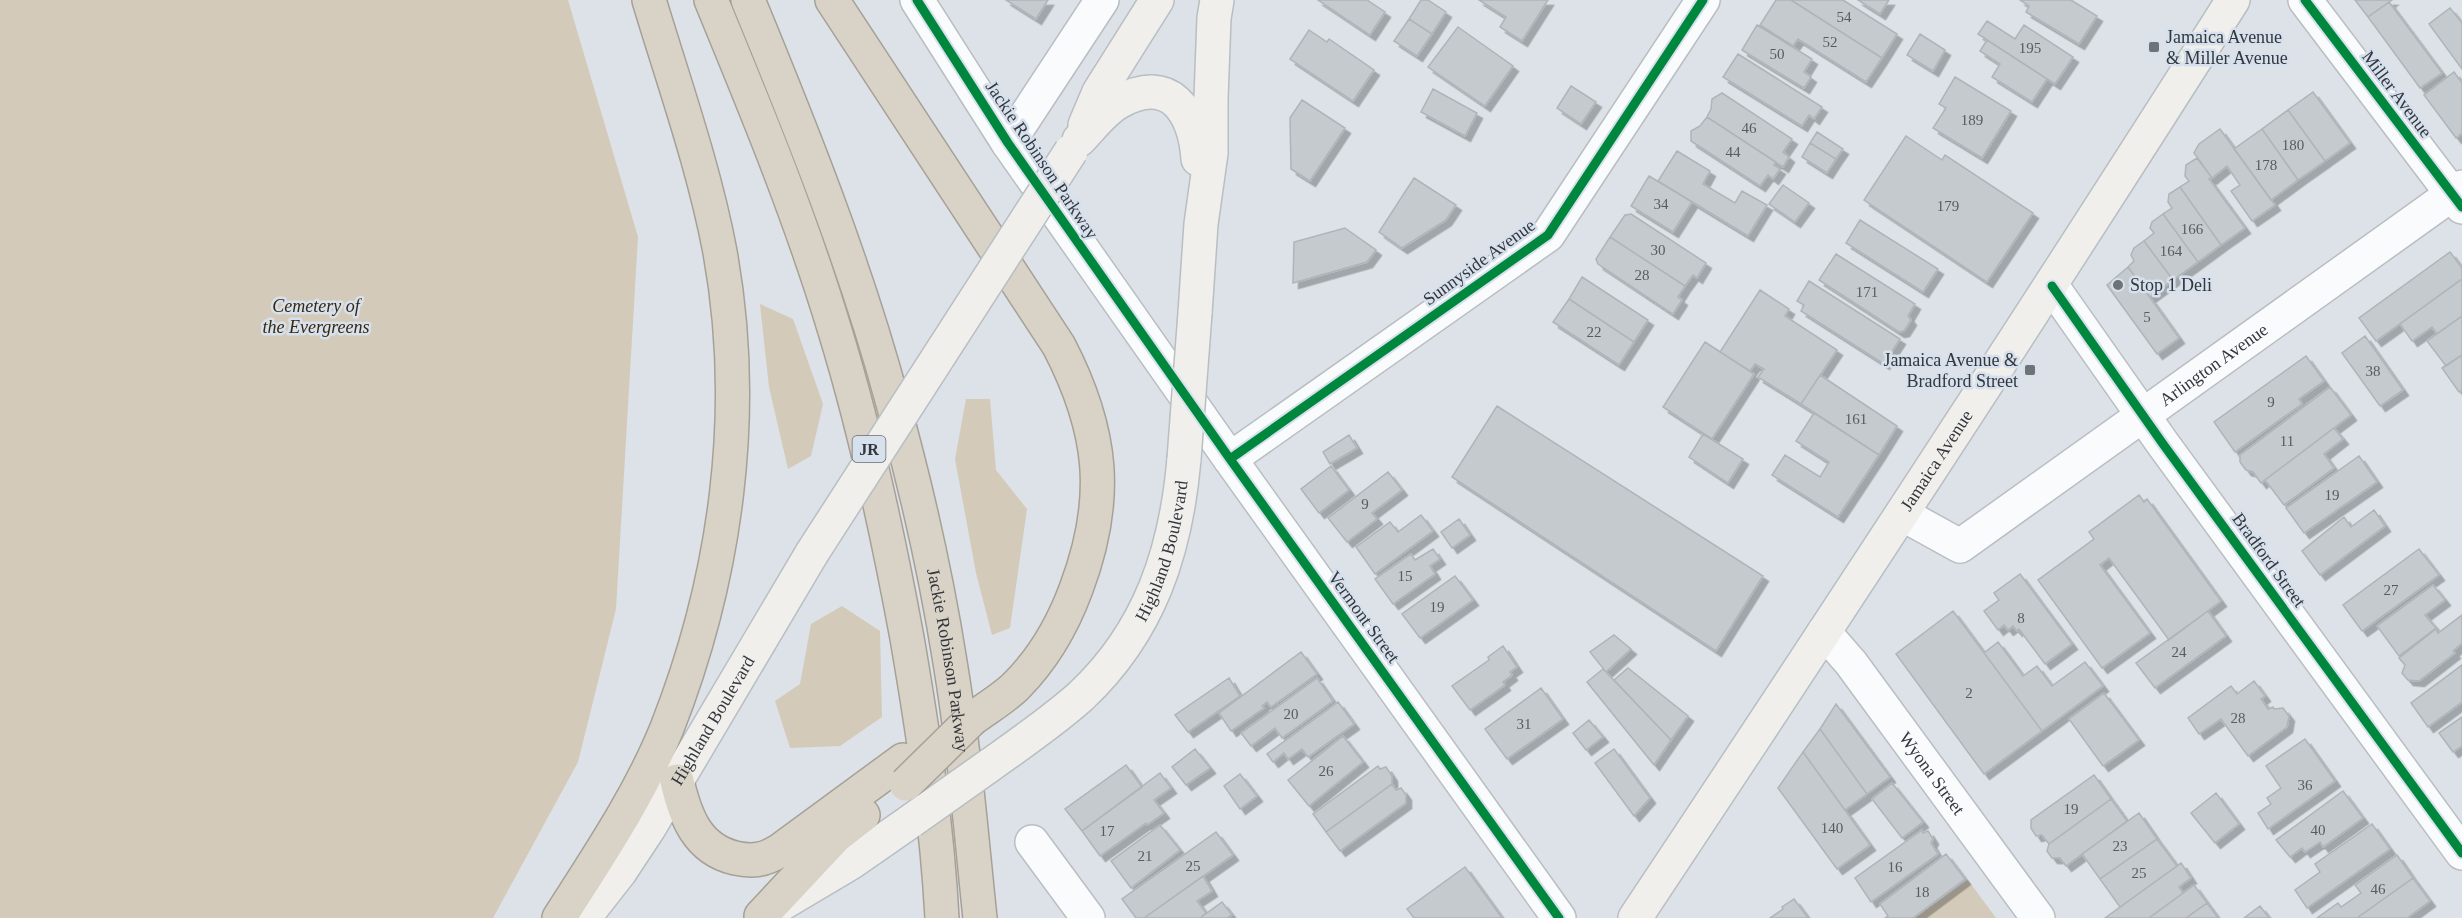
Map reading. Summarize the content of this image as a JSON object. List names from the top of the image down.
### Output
{
  "streets": {
    "highway": ["Jackie Robinson Parkway", "JR"],
    "main road": ["Jamaica Avenue", "Highland Boulevard"],
    "street": [
      "Miller Avenue",
      "Sunnyside Avenue",
      "Arlington Avenue",
      "Bradford Street",
      "Vermont Street",
      "Wyona Street"
    ]
  },
  "crossings": [
    ["Miller Avenue", "Arlington Avenue"],
    ["Jackie Robinson Parkway", "Vermont Street"],
    ["Sunnyside Avenue", "Vermont Street"],
    ["Arlington Avenue", "Jamaica Avenue"],
    ["Arlington Avenue", "Bradford Street"],
    ["Jamaica Avenue", "Bradford Street"],
    ["Jamaica Avenue", "Wyona Street"]
  ],
  "parks": ["Cemetery of the Evergreens"],
  "places": {
    "transit": ["Jamaica Avenue & Miller Avenue", "Jamaica Avenue & Bradford Street"],
    "other": ["Stop 1 Deli"]
  },
  "house_numbers": [
    "54",
    "52",
    "195",
    "50",
    "189",
    "46",
    "180",
    "44",
    "178",
    "34",
    "179",
    "166",
    "30",
    "164",
    "28",
    "171",
    "5",
    "22",
    "38",
    "9",
    "161",
    "11",
    "19",
    "9",
    "15",
    "27",
    "19",
    "8",
    "24",
    "2",
    "20",
    "28",
    "31",
    "26",
    "36",
    "19",
    "140",
    "40",
    "17",
    "23",
    "21",
    "25",
    "16",
    "25",
    "46",
    "18"
  ]
}
